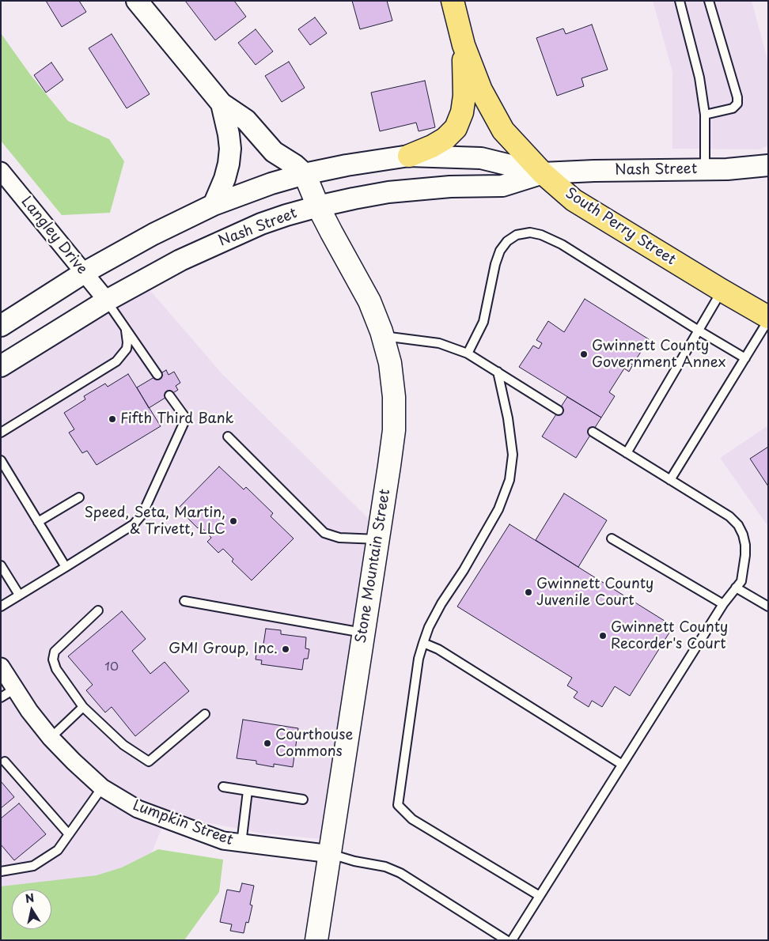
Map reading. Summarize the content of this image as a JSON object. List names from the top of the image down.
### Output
{
  "streets": {
    "main road": ["South Perry Street", "Stone Mountain Street"],
    "street": ["Nash Street", "Langley Drive", "Lumpkin Street"]
  },
  "crossings": [
    ["Nash Street", "South Perry Street"],
    ["Nash Street", "Langley Drive"],
    ["Nash Street", "Stone Mountain Street"],
    ["Stone Mountain Street", "Lumpkin Street"]
  ],
  "places": [
    "Gwinnett County Government Annex",
    "Fifth Third Bank",
    "Speed, Seta, Martin, & Trivett, LLC",
    "Gwinnett County Juvenile Court",
    "Gwinnett County Recorder's Court",
    "GMI Group, Inc.",
    "Courthouse Commons"
  ],
  "house_numbers": ["10"],
  "north": "top"
}
